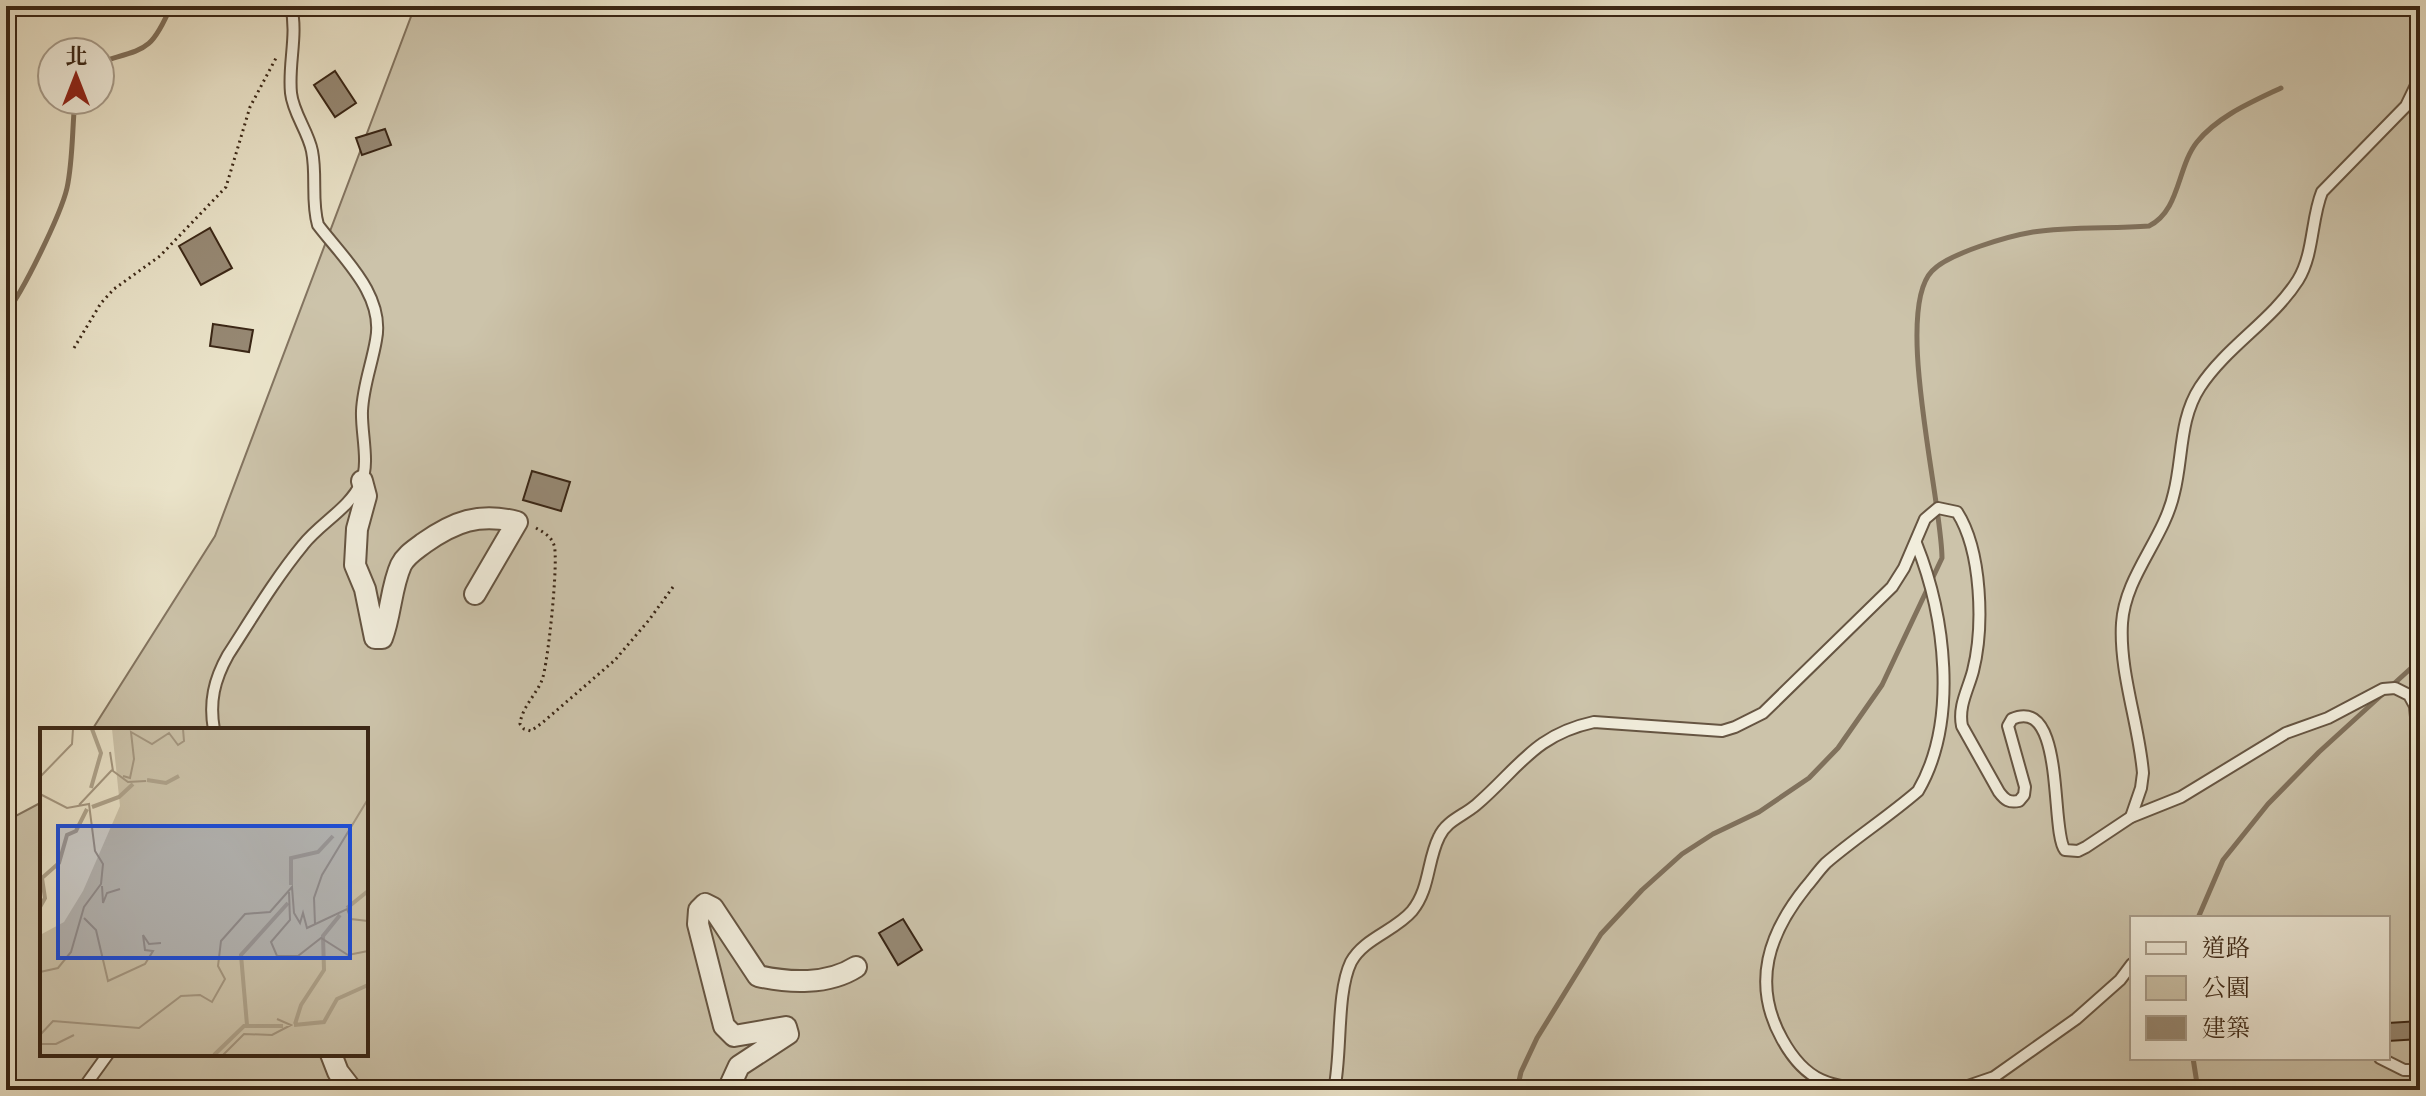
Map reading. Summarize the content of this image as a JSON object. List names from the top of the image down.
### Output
{
  "legend": ["道路", "公園", "建築"],
  "north": "top"
}
